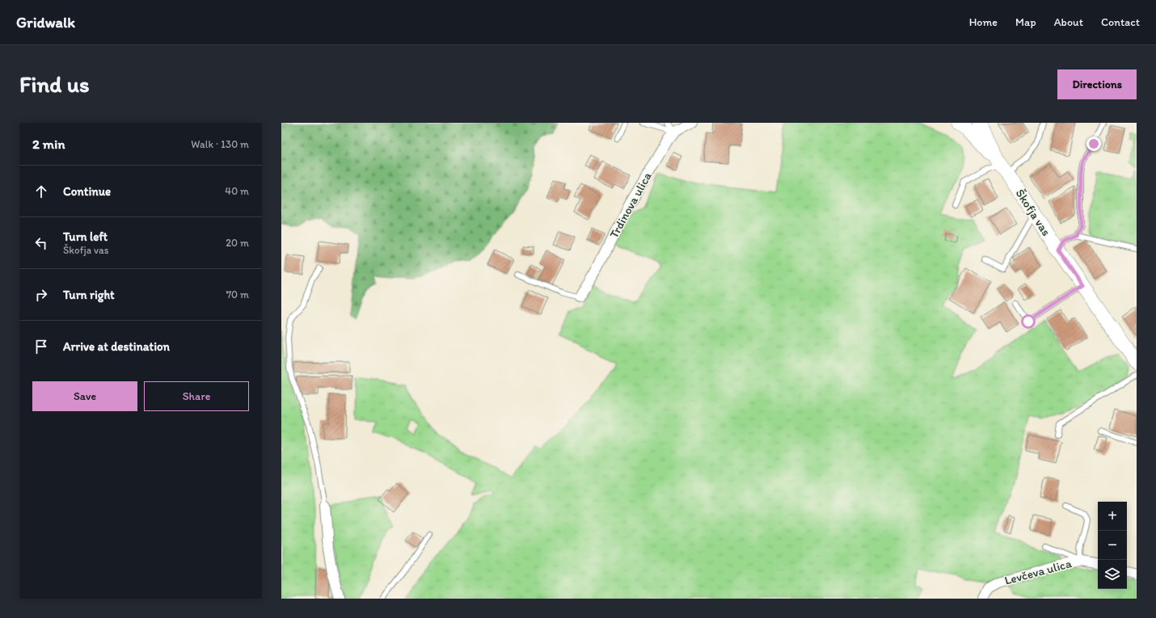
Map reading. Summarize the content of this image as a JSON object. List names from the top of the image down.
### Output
{
  "streets": {
    "main road": ["Škofja vas"],
    "street": ["Trdinova ulica", "Levčeva ulica"]
  },
  "page": {
    "header": "Gridwalk",
    "nav": [
      "Home",
      "Map",
      "About",
      "Contact"
    ],
    "buttons": [
      "Directions",
      ["Save", "Share"]
    ],
    "title": "Find us",
    "heading": ["2 min", "Walk · 130 m"],
    "list": [
      ["Continue", "40 m"],
      ["Turn left", "Škofja vas", "20 m"],
      ["Turn right", "70 m"],
      "Arrive at destination"
    ],
    "map_buttons": ["+", "−"]
  }
}
